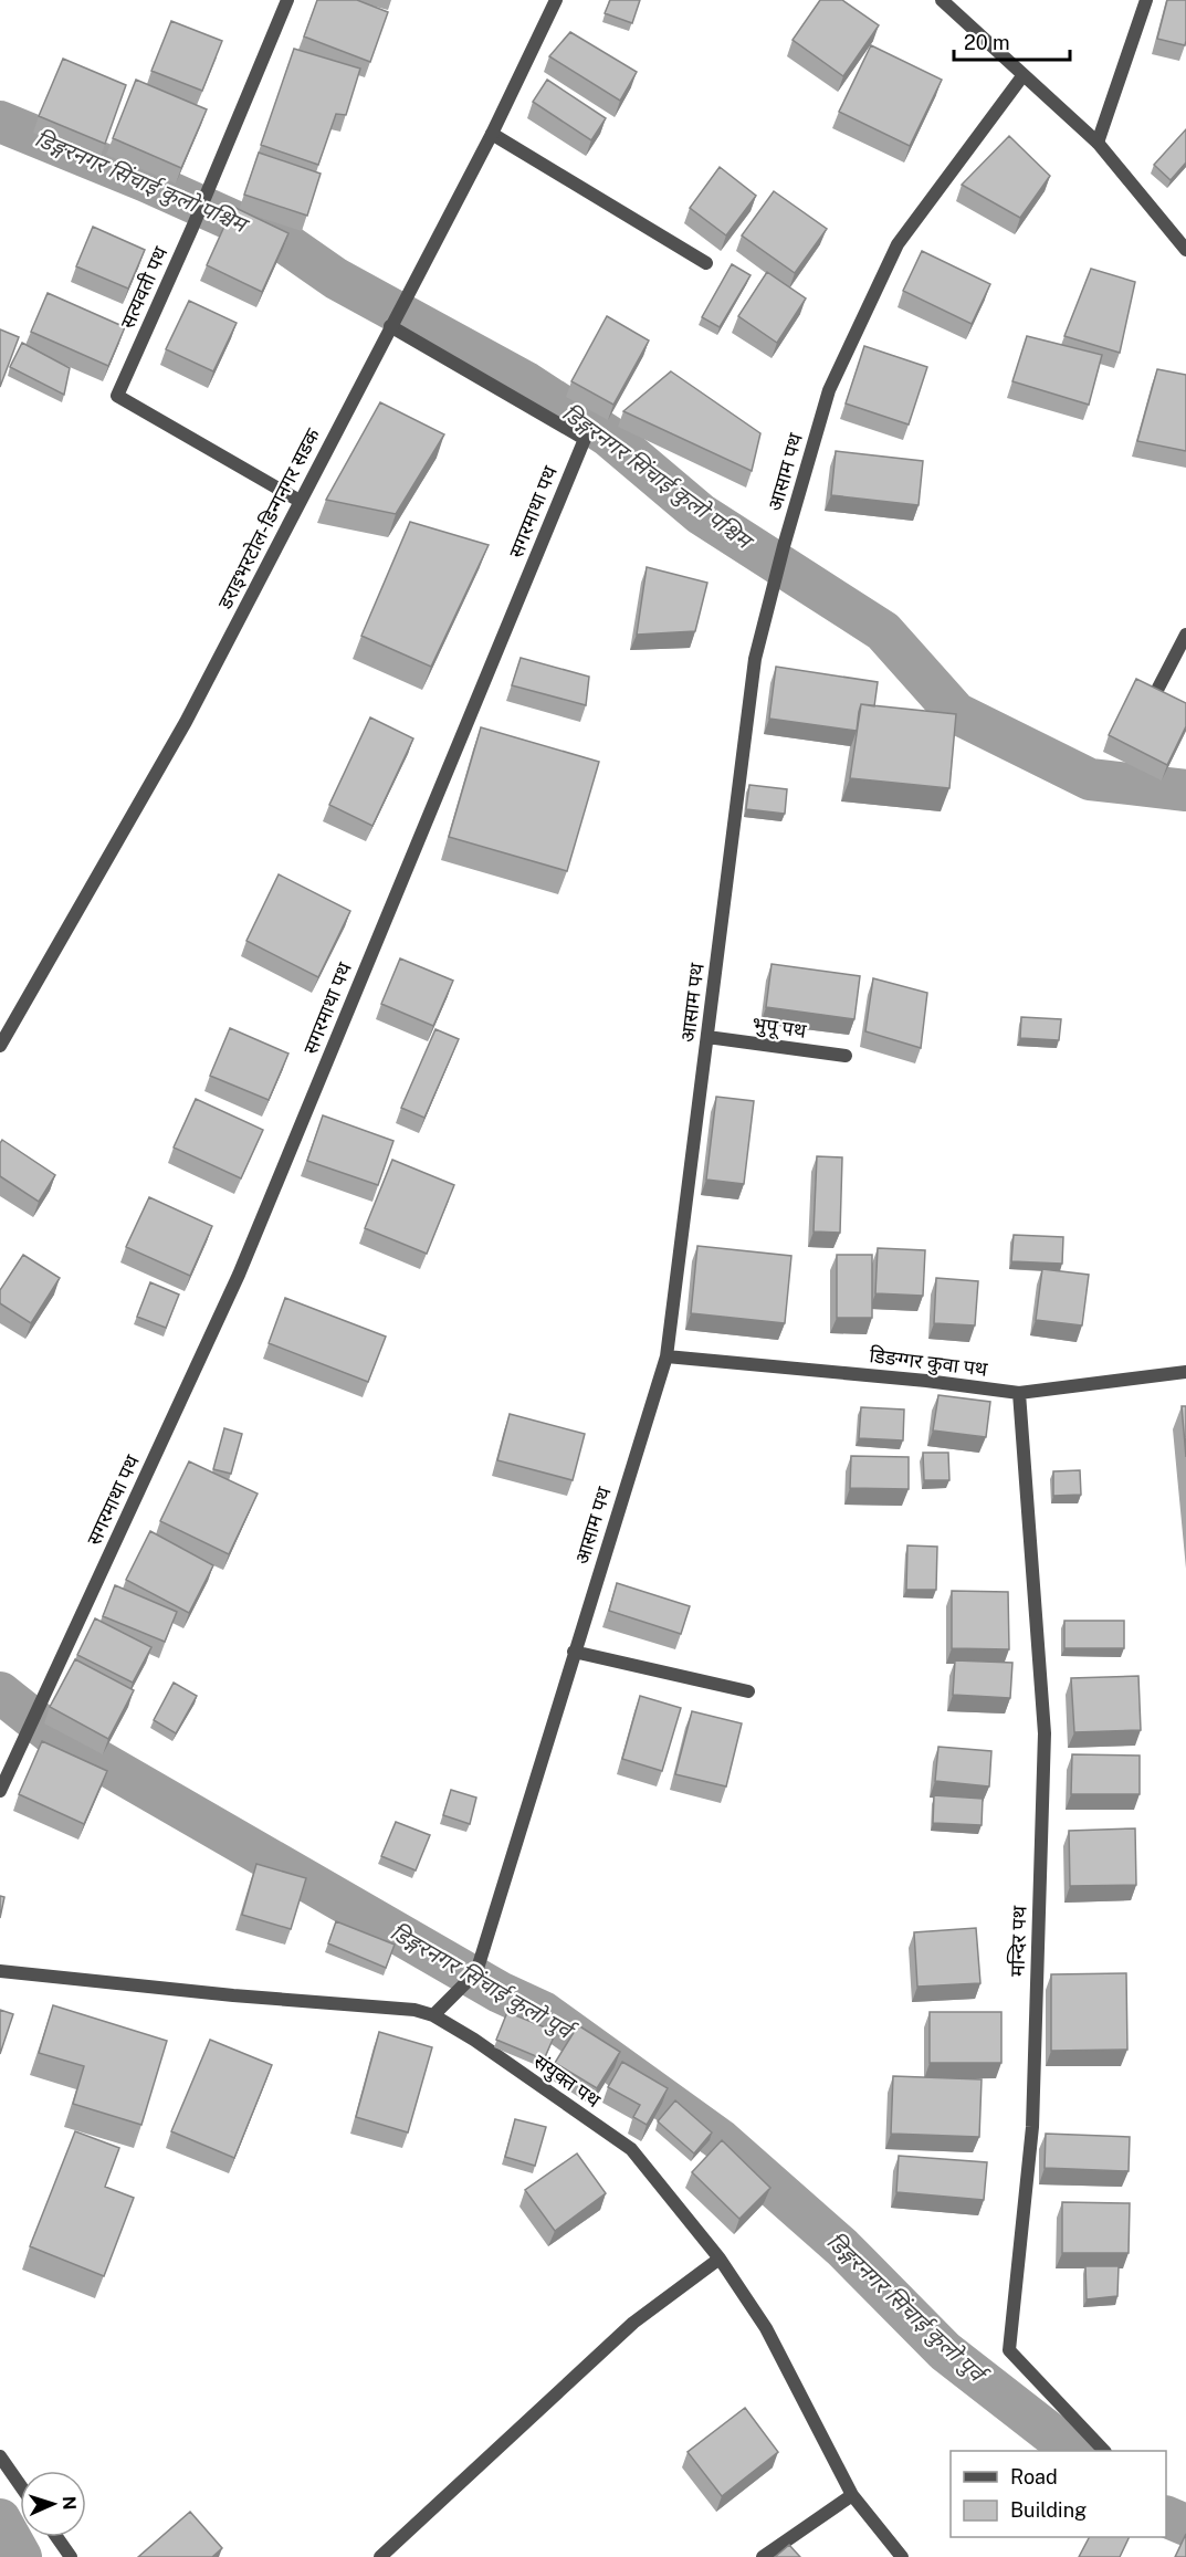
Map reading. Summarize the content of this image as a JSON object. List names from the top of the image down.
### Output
{
  "streets": {
    "street": [
      "सत्यवती पथ",
      "आसाम पथ",
      "सगरमाथा पथ",
      "डराइभरटोल-डिन्गनगर सडक",
      "भुपू पथ",
      "डिङग्गर कुवा पथ",
      "मन्दिर पथ",
      "संयुक्त पथ"
    ]
  },
  "crossings": [
    ["सत्यवती पथ", "डराइभरटोल-डिन्गनगर सडक"],
    ["आसाम पथ", "भुपू पथ"],
    ["आसाम पथ", "डिङग्गर कुवा पथ"],
    ["आसाम पथ", "संयुक्त पथ"],
    ["सगरमाथा पथ", "डराइभरटोल-डिन्गनगर सडक"],
    ["डिङग्गर कुवा पथ", "मन्दिर पथ"]
  ],
  "water": ["डिङ्गरनगर सिंचाई कुलो पश्चिम", "डिङ्गरनगर सिंचाई कुलो पुर्व"],
  "legend": ["Road", "Building"],
  "scale_bar": "20 m",
  "north": "right"
}
